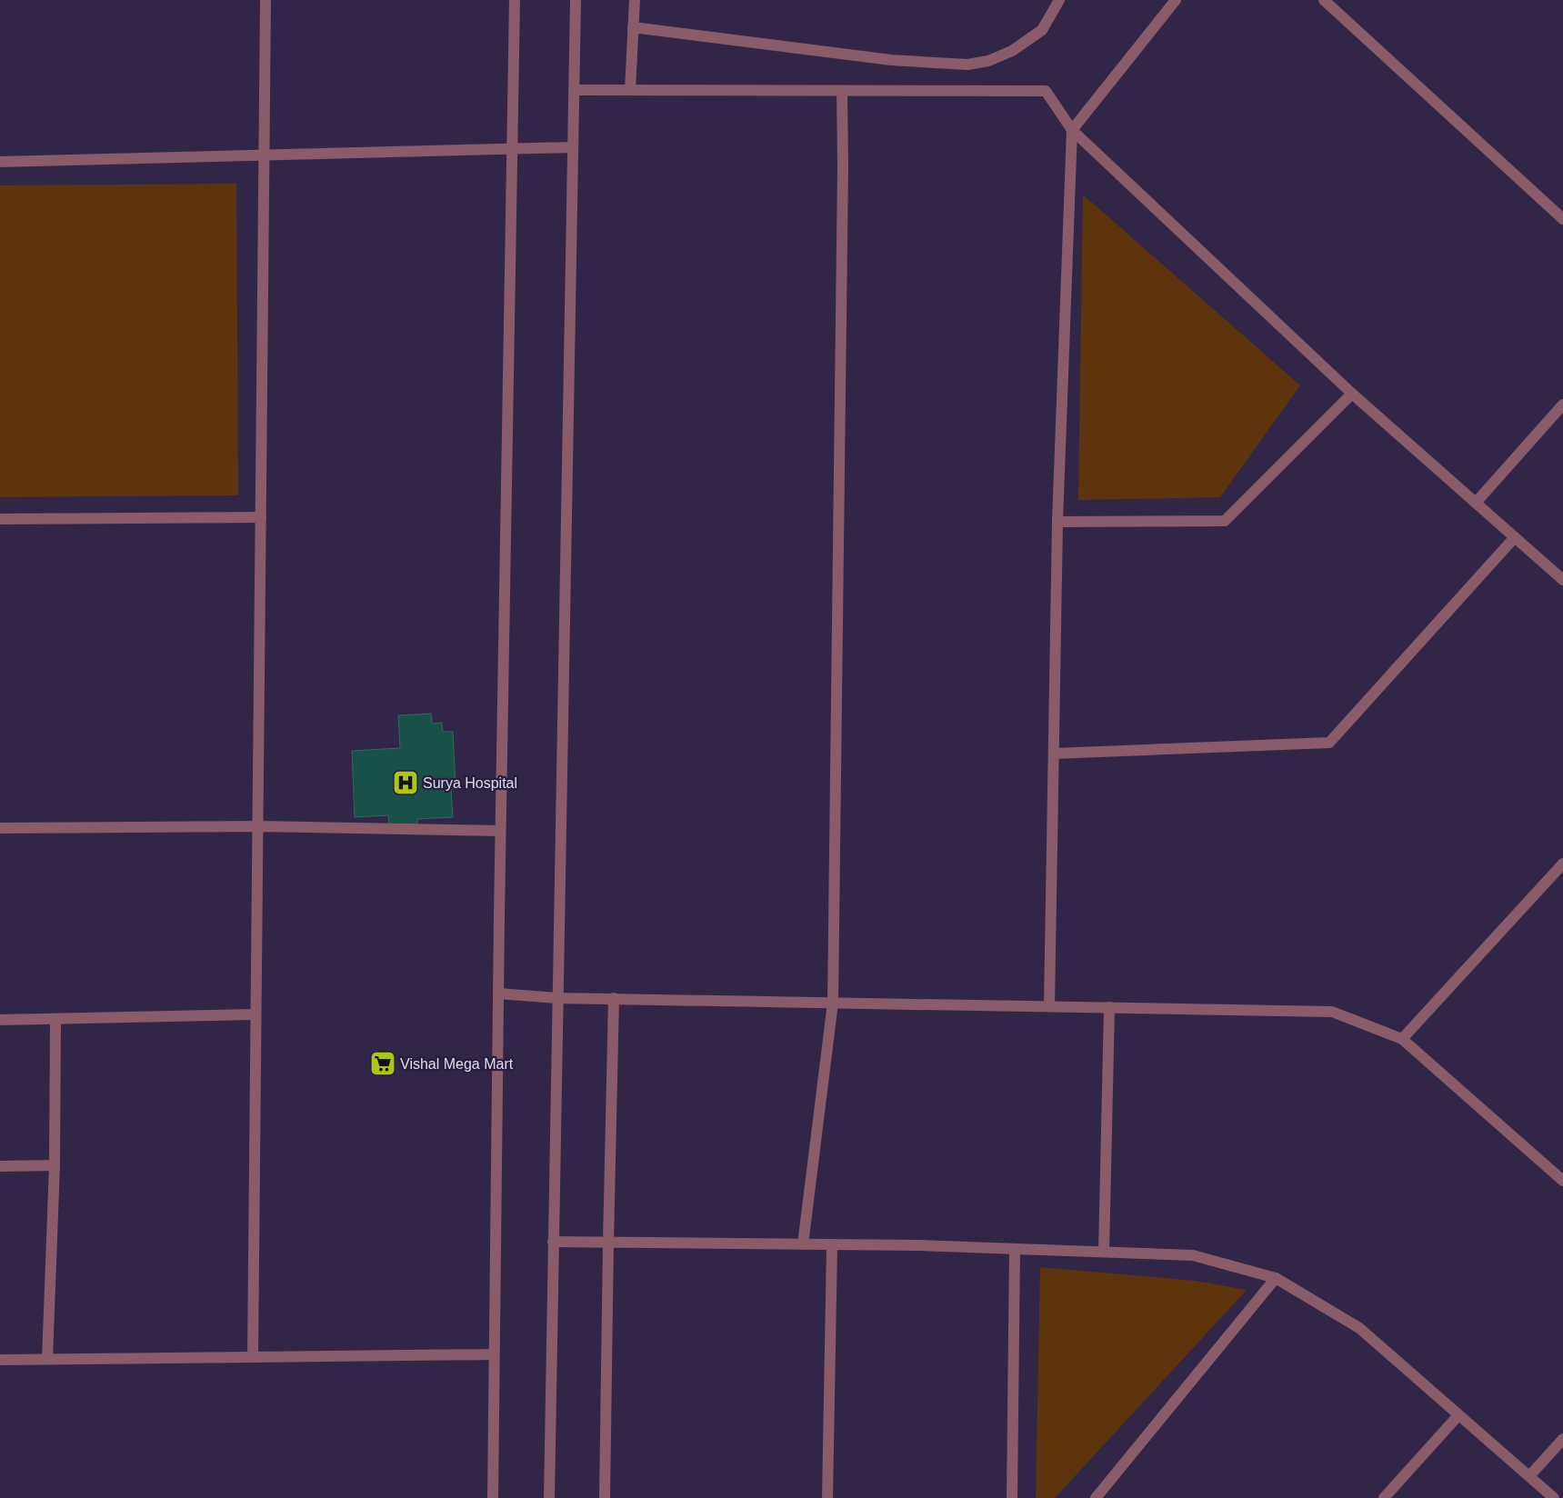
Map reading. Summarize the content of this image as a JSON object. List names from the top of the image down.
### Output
{
  "places": {
    "hospital": ["Surya Hospital"],
    "supermarket": ["Vishal Mega Mart"]
  }
}
